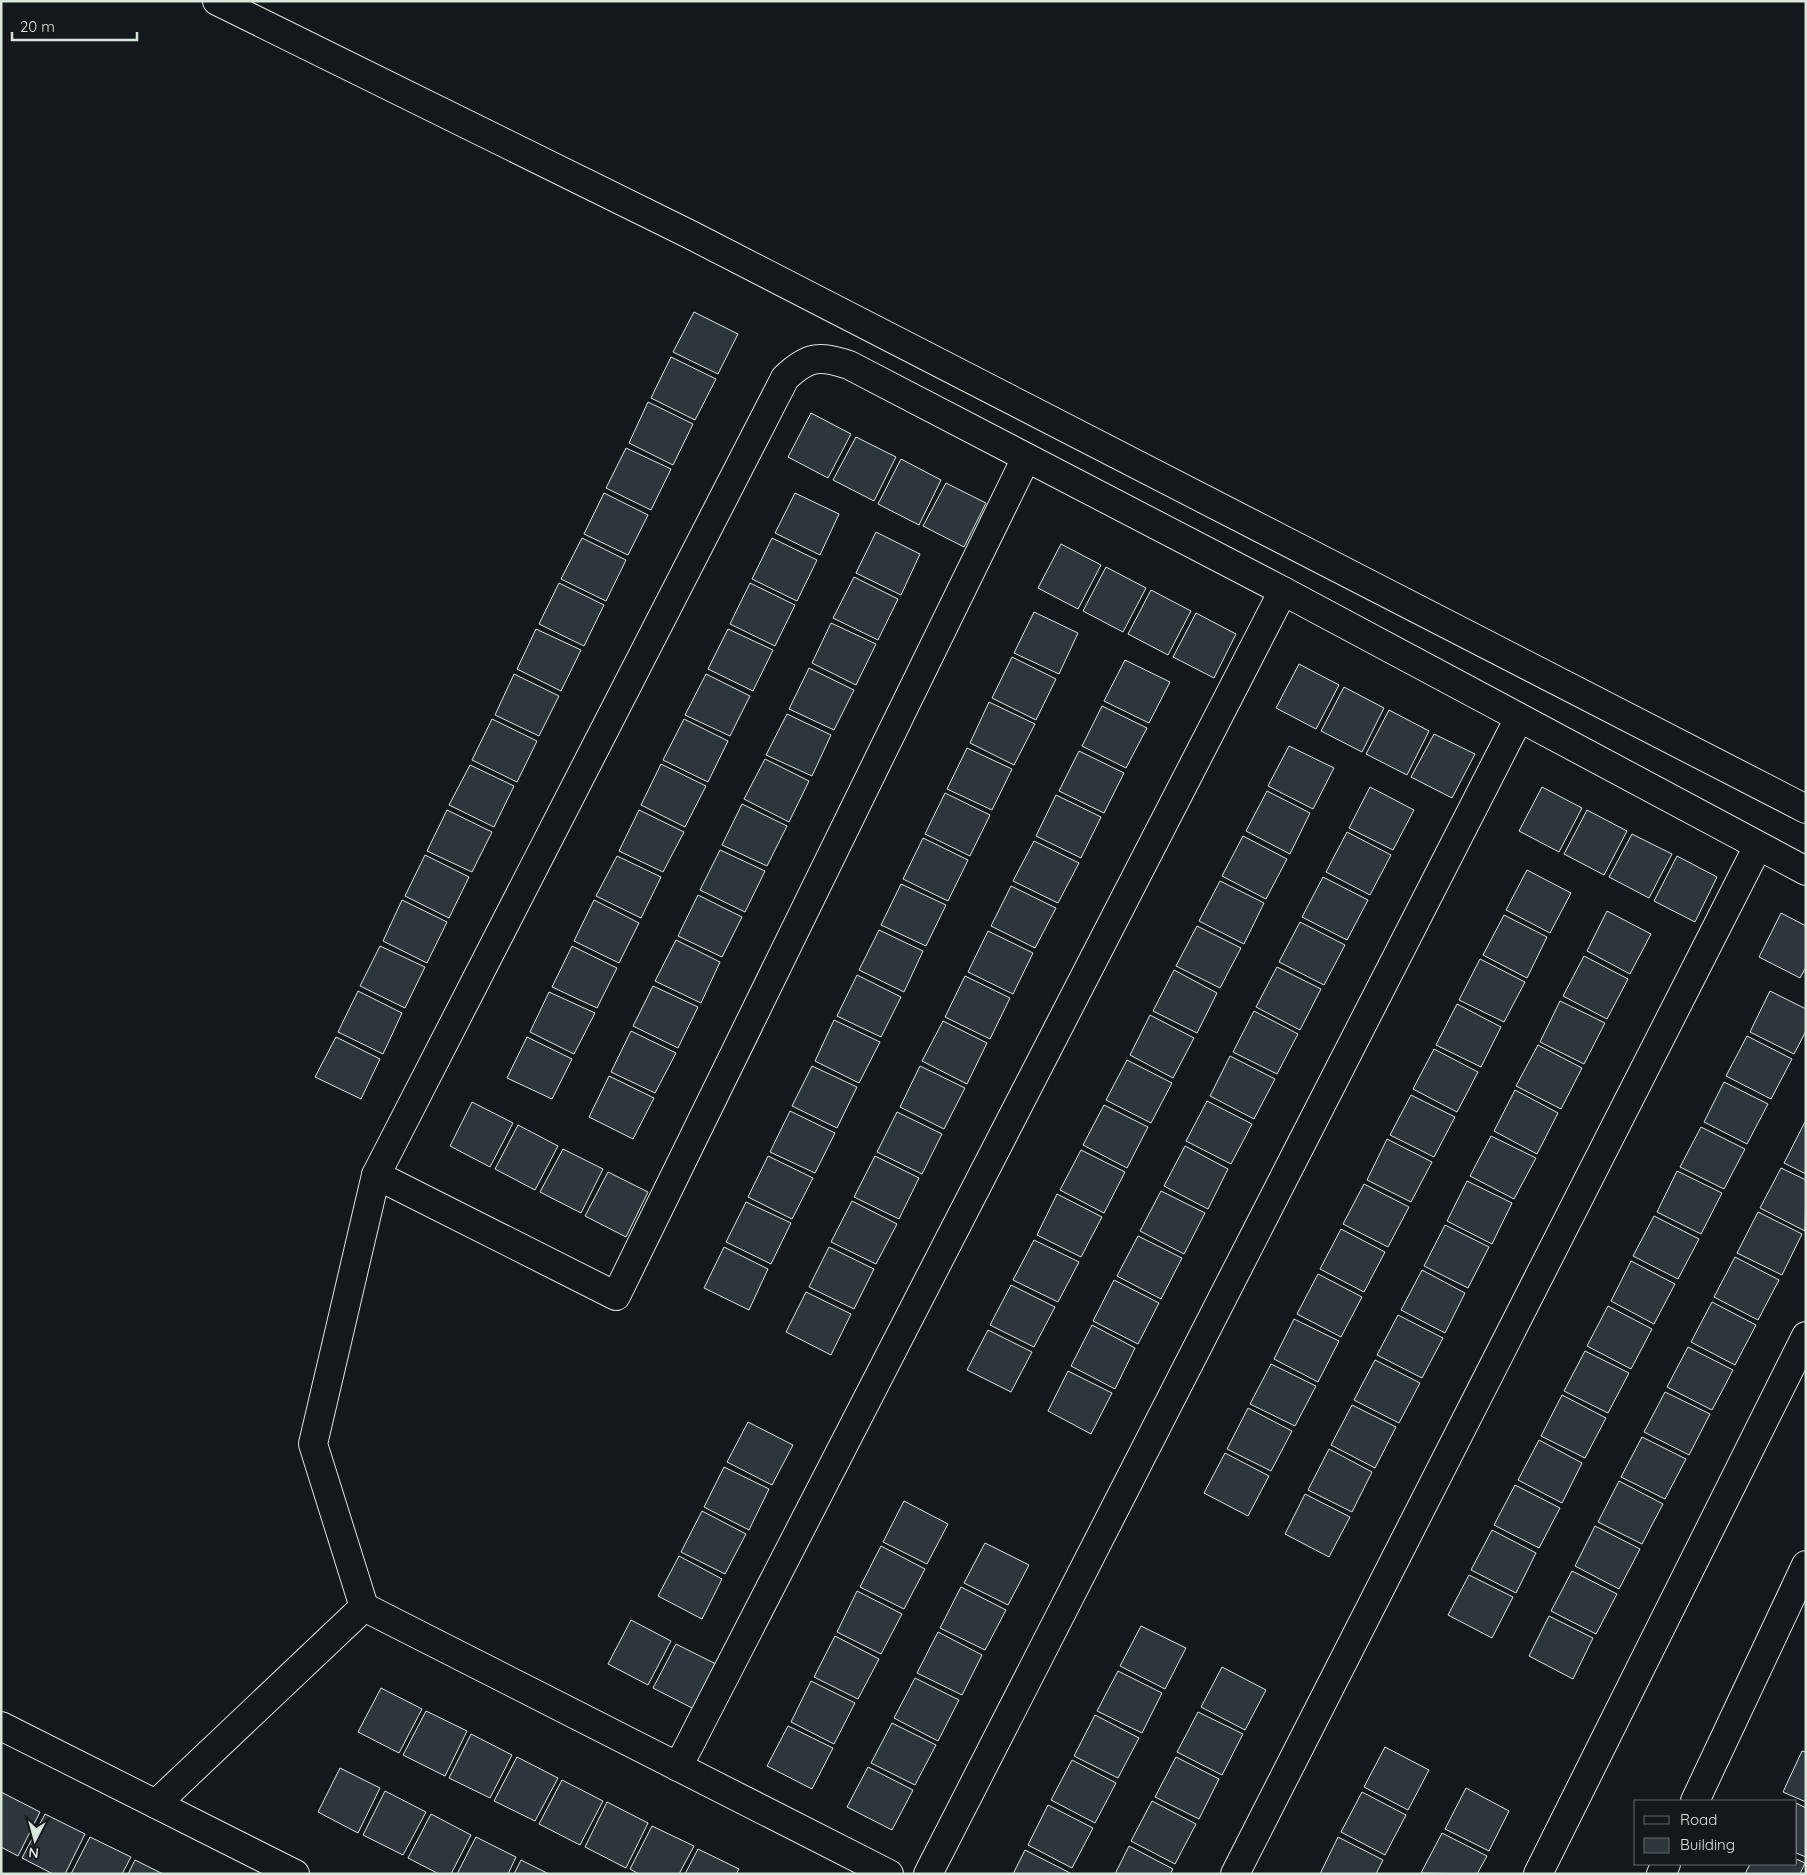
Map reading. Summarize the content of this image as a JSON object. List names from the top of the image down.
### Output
{
  "legend": ["Road", "Building"],
  "scale_bar": "20 m",
  "north": "bottom"
}
